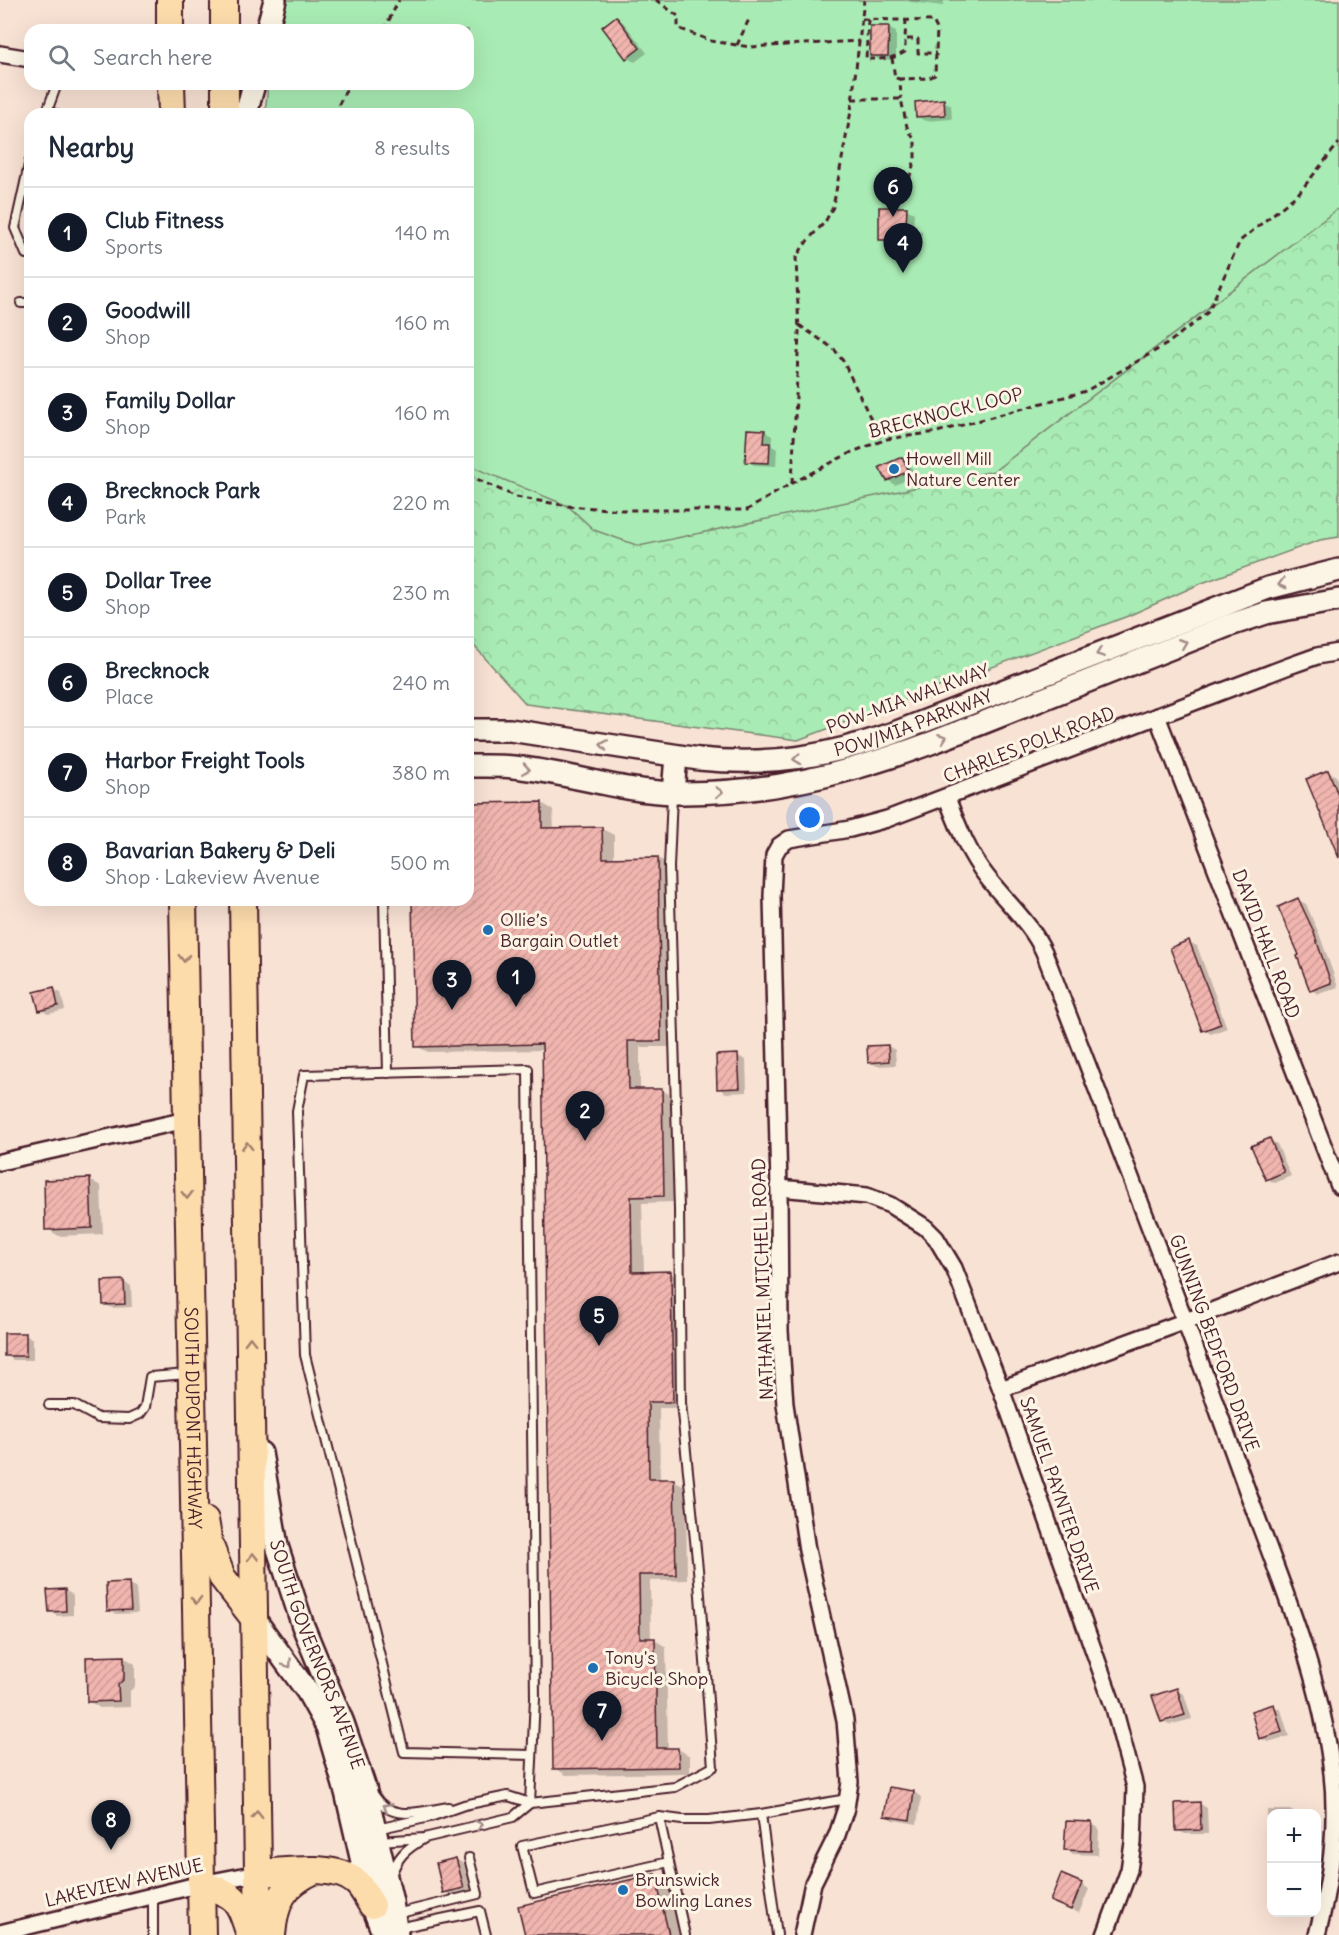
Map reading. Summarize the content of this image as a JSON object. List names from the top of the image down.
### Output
{
  "streets": {
    "highway": ["SOUTH DUPONT HIGHWAY"],
    "main road": ["POW/MIA PARKWAY", "SOUTH GOVERNORS AVENUE"],
    "street": [
      "CHARLES POLK ROAD",
      "DAVID HALL ROAD",
      "NATHANIEL MITCHELL ROAD",
      "GUNNING BEDFORD DRIVE",
      "SAMUEL PAYNTER DRIVE",
      "LAKEVIEW AVENUE"
    ],
    "path": ["BRECKNOCK LOOP"]
  },
  "crossings": [
    ["CHARLES POLK ROAD", "DAVID HALL ROAD"],
    ["CHARLES POLK ROAD", "NATHANIEL MITCHELL ROAD"],
    ["CHARLES POLK ROAD", "GUNNING BEDFORD DRIVE"],
    ["NATHANIEL MITCHELL ROAD", "SAMUEL PAYNTER DRIVE"],
    ["SOUTH DUPONT HIGHWAY", "LAKEVIEW AVENUE"]
  ],
  "places": [
    "Howell Mill Nature Center",
    "Ollie’s Bargain Outlet",
    "Tony's Bicycle Shop",
    "Brunswick Bowling Lanes"
  ],
  "page": {
    "search": "Search here",
    "heading": ["Nearby", "8 results"],
    "pins": [
      "6",
      "4",
      "1",
      "3",
      "2",
      "5",
      "7",
      "8"
    ],
    "list": [
      {
        "mark": "1",
        "name": "Club Fitness",
        "note": "Sports",
        "value": "140 m"
      },
      {
        "mark": "2",
        "name": "Goodwill",
        "note": "Shop",
        "value": "160 m"
      },
      {
        "mark": "3",
        "name": "Family Dollar",
        "note": "Shop",
        "value": "160 m"
      },
      {
        "mark": "4",
        "name": "Brecknock Park",
        "note": "Park",
        "value": "220 m"
      },
      {
        "mark": "5",
        "name": "Dollar Tree",
        "note": "Shop",
        "value": "230 m"
      },
      {
        "mark": "6",
        "name": "Brecknock",
        "note": "Place",
        "value": "240 m"
      },
      {
        "mark": "7",
        "name": "Harbor Freight Tools",
        "note": "Shop",
        "value": "380 m"
      },
      {
        "mark": "8",
        "name": "Bavarian Bakery & Deli",
        "note": "Shop · Lakeview Avenue",
        "value": "500 m"
      }
    ],
    "map_buttons": ["+", "−"]
  }
}
